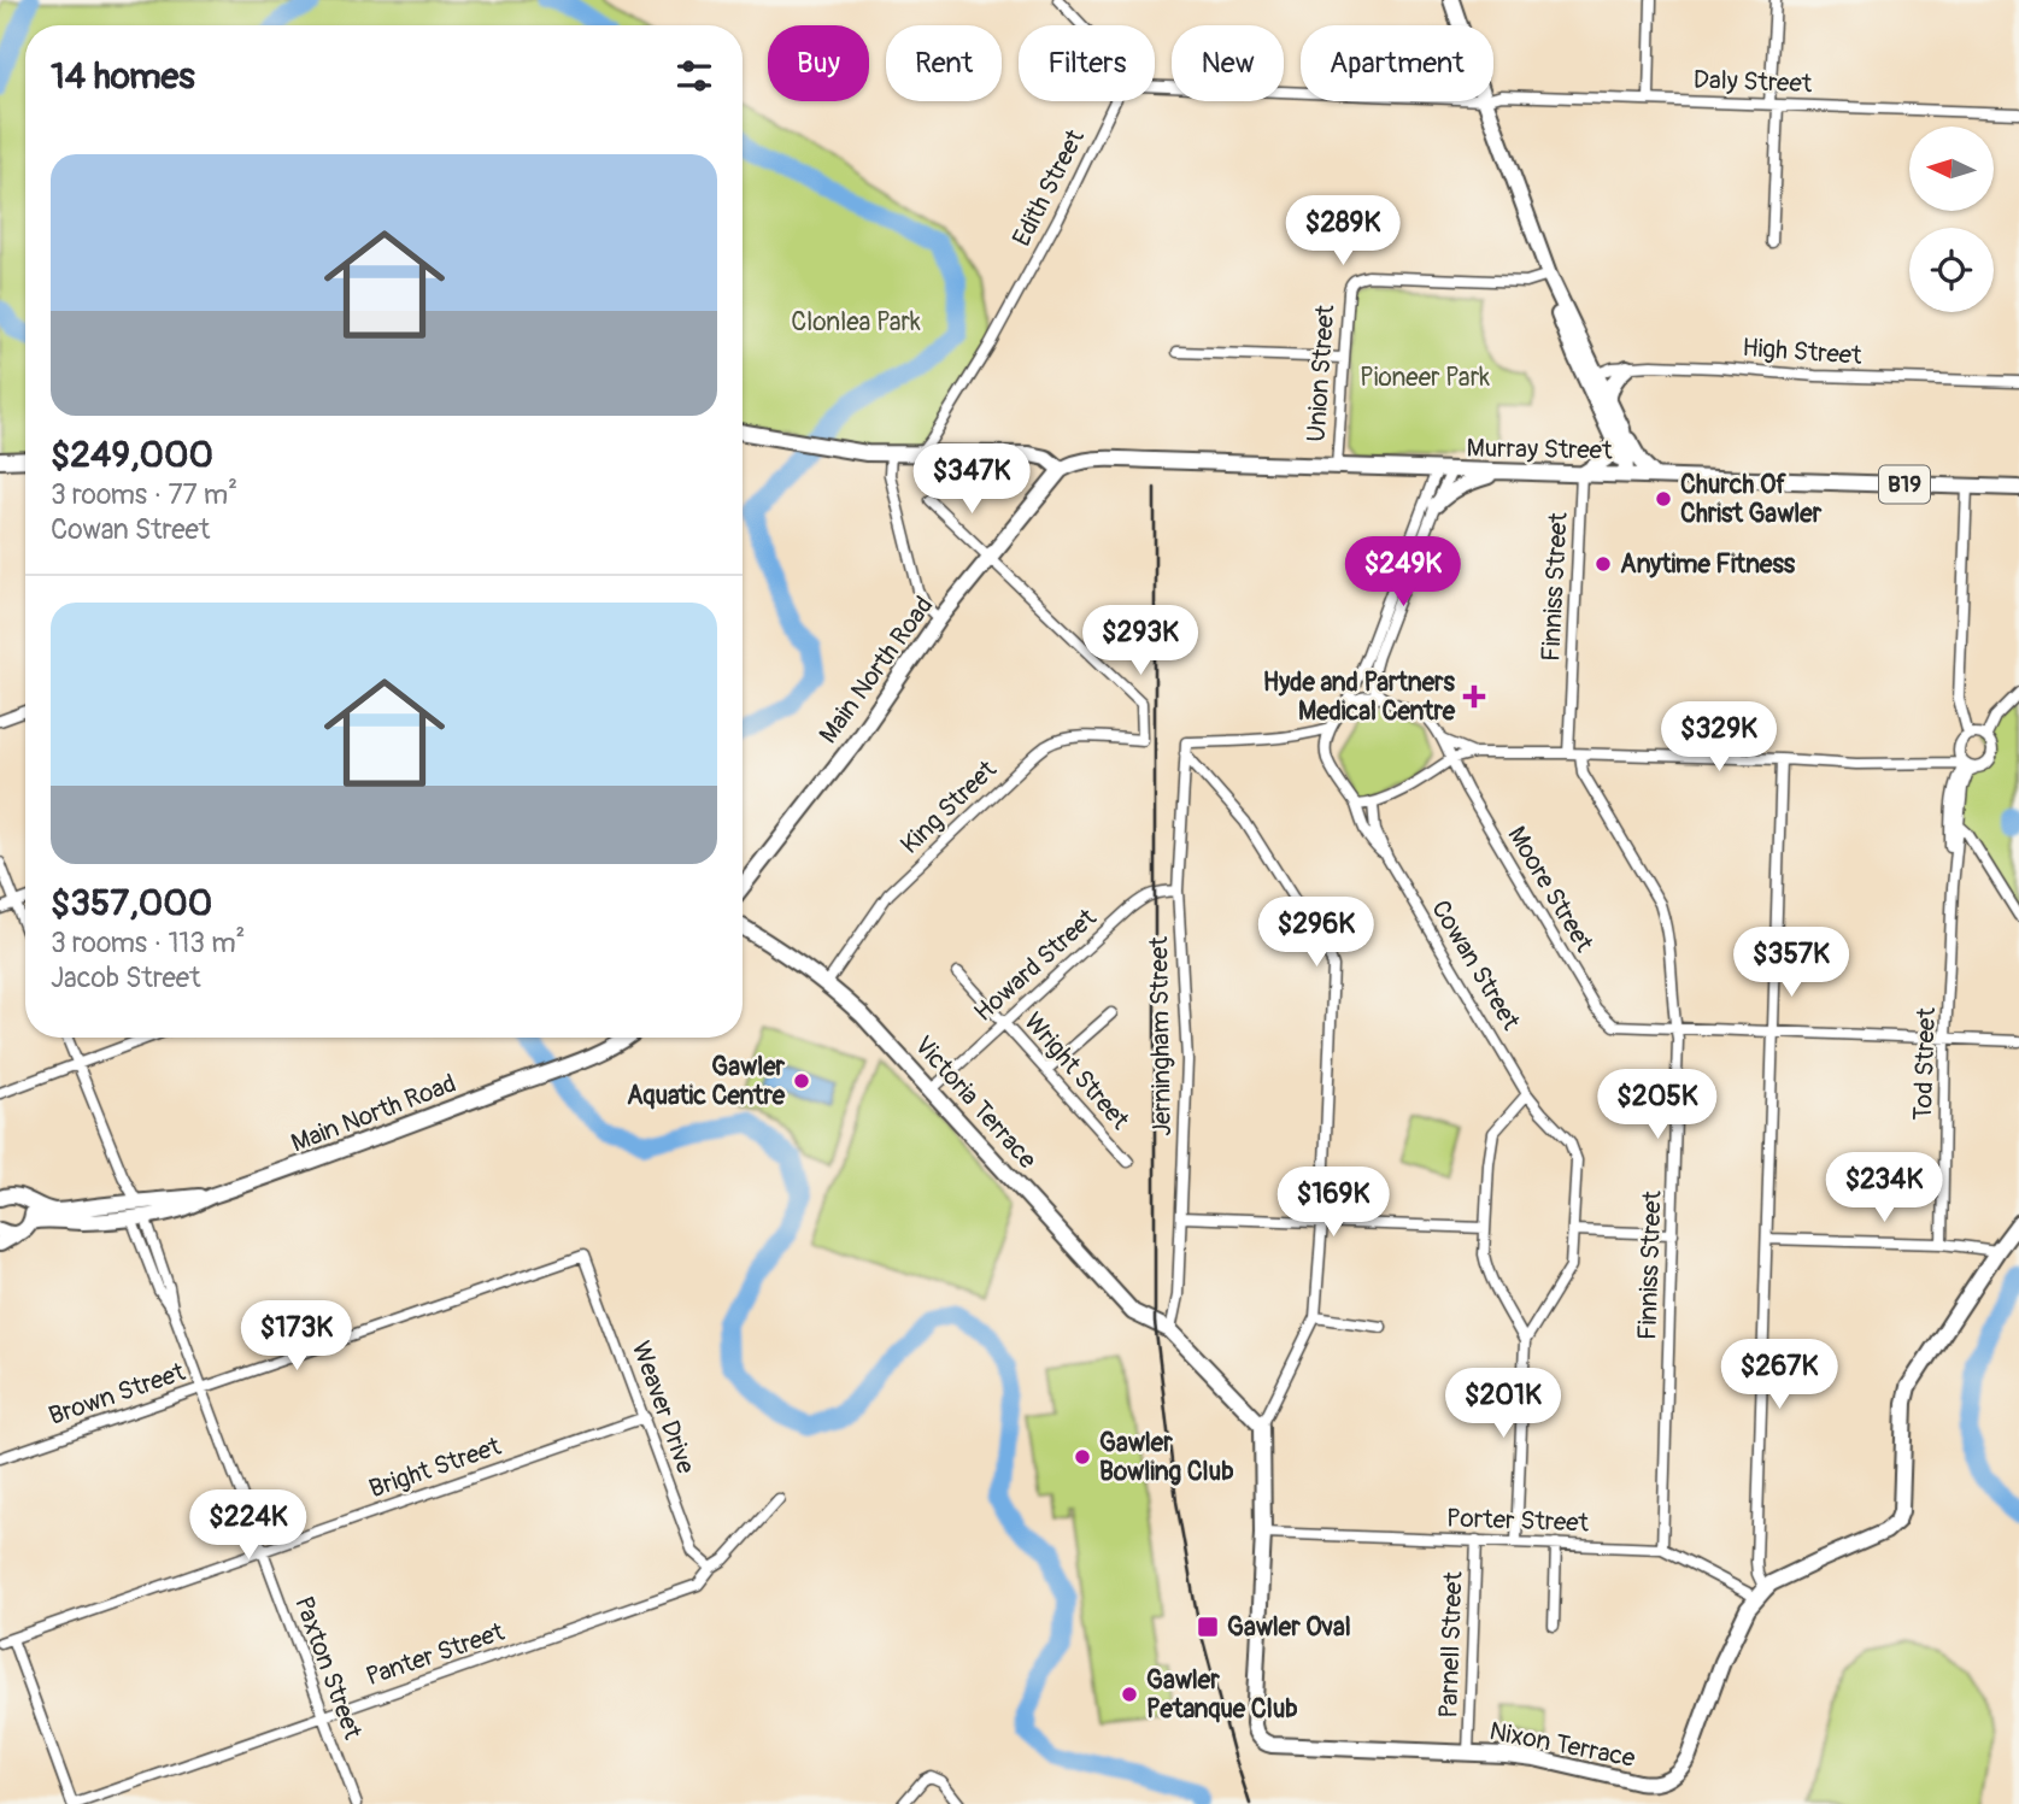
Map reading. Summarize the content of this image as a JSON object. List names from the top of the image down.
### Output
{
  "streets": {
    "main road": [
      "Murray Street",
      "B19",
      "Main North Road",
      "Victoria Terrace",
      "Nixon Terrace"
    ],
    "street": [
      "Daly Street",
      "Edith Street",
      "High Street",
      "Union Street",
      "Finniss Street",
      "King Street",
      "Moore Street",
      "Howard Street",
      "Cowan Street",
      "Jerningham Street",
      "Tod Street",
      "Wright Street",
      "Brown Street",
      "Weaver Drive",
      "Bright Street",
      "Porter Street",
      "Parnell Street",
      "Panter Street",
      "Paxton Street"
    ]
  },
  "crossings": [
    ["Union Street", "Murray Street"],
    ["Murray Street", "Finniss Street"],
    ["Murray Street", "Main North Road"],
    ["Finniss Street", "Moore Street"],
    ["Finniss Street", "Porter Street"],
    ["Main North Road", "King Street"],
    ["Main North Road", "Paxton Street"],
    ["King Street", "Victoria Terrace"],
    ["Moore Street", "Cowan Street"],
    ["Howard Street", "Jerningham Street"],
    ["Howard Street", "Wright Street"],
    ["Howard Street", "Victoria Terrace"],
    ["Jerningham Street", "Victoria Terrace"],
    ["Brown Street", "Weaver Drive"],
    ["Brown Street", "Paxton Street"],
    ["Weaver Drive", "Bright Street"],
    ["Weaver Drive", "Panter Street"],
    ["Bright Street", "Paxton Street"],
    ["Porter Street", "Parnell Street"],
    ["Porter Street", "Nixon Terrace"],
    ["Parnell Street", "Nixon Terrace"],
    ["Panter Street", "Paxton Street"]
  ],
  "parks": ["Clonlea Park", "Pioneer Park"],
  "places": {
    "other": [
      "Church Of Christ Gawler",
      "Anytime Fitness",
      "Gawler Aquatic Centre",
      "Gawler Bowling Club",
      "Gawler Petanque Club"
    ],
    "health": ["Hyde and Partners Medical Centre"],
    "transit": ["Gawler Oval"]
  },
  "north": "left",
  "page": {
    "chip": [
      "Buy",
      "Rent",
      "Filters",
      "New",
      "Apartment"
    ],
    "heading": "14 homes",
    "list": [
      {
        "name": "$249,000",
        "note": "3 rooms · 77 m² · Cowan Street"
      },
      {
        "name": "$357,000",
        "note": "3 rooms · 113 m² · Jacob Street"
      }
    ],
    "price": [
      "$289K",
      "$347K",
      "$249K",
      "$293K",
      "$329K",
      "$296K",
      "$357K",
      "$205K",
      "$234K",
      "$169K",
      "$173K",
      "$267K",
      "$201K",
      "$224K"
    ]
  }
}
